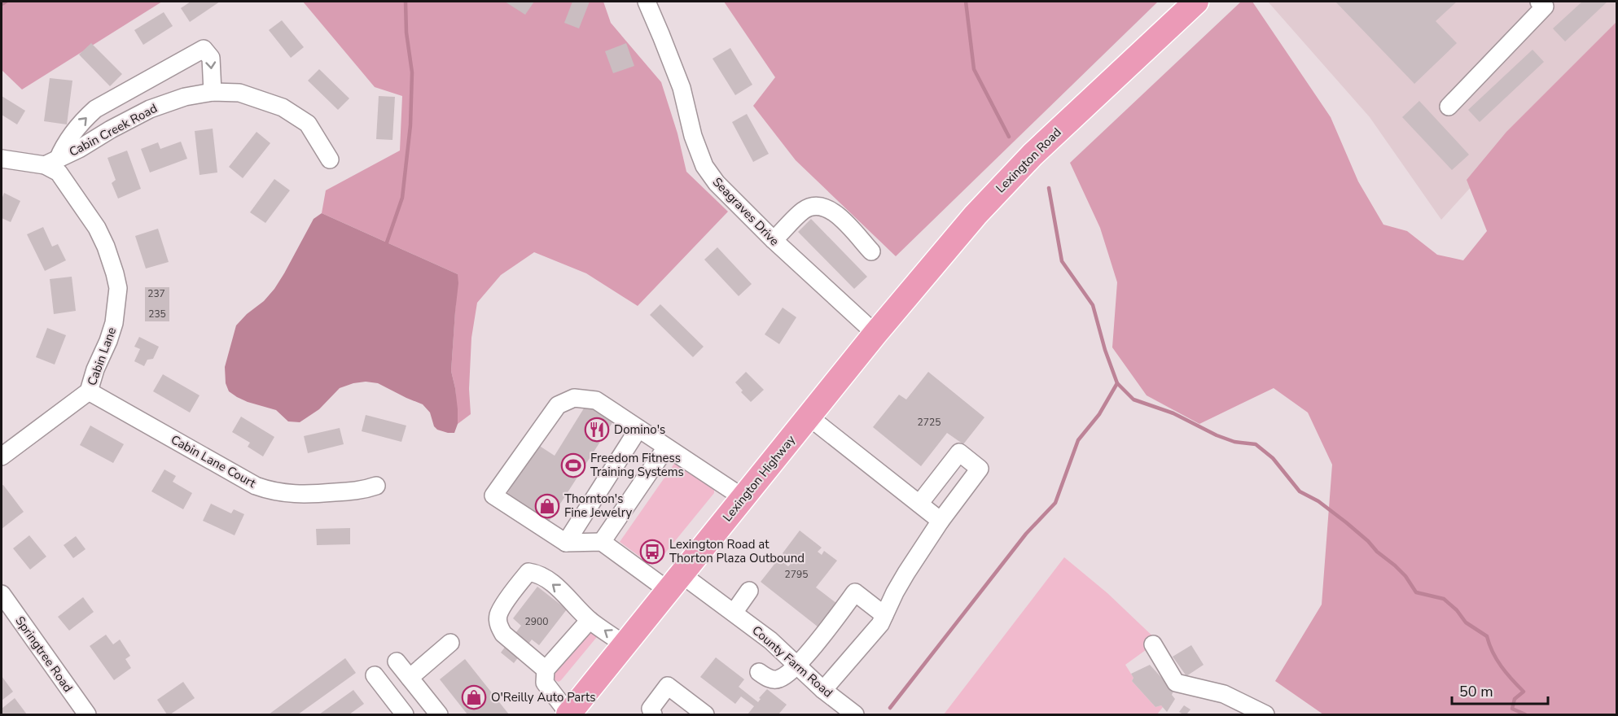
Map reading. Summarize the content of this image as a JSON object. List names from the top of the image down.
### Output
{
  "streets": {
    "highway": ["Lexington Road", "Lexington Highway"],
    "street": [
      "Cabin Creek Road",
      "Seagraves Drive",
      "Cabin Lane",
      "Cabin Lane Court",
      "Springtree Road",
      "County Farm Road"
    ]
  },
  "crossings": [
    ["Cabin Creek Road", "Cabin Lane"],
    ["Lexington Road", "Seagraves Drive"],
    ["Lexington Road", "Lexington Highway"],
    ["Seagraves Drive", "Lexington Highway"],
    ["Cabin Lane", "Cabin Lane Court"],
    ["Lexington Highway", "County Farm Road"]
  ],
  "places": {
    "restaurant": ["Domino's"],
    "sports": ["Freedom Fitness Training Systems"],
    "shop": ["Thornton's Fine Jewelry", "O'Reilly Auto Parts"],
    "bus stop": ["Lexington Road at Thorton Plaza Outbound"]
  },
  "house_numbers": [
    "237",
    "235",
    "2725",
    "2795",
    "2900"
  ],
  "scale_bar": "50 m"
}
